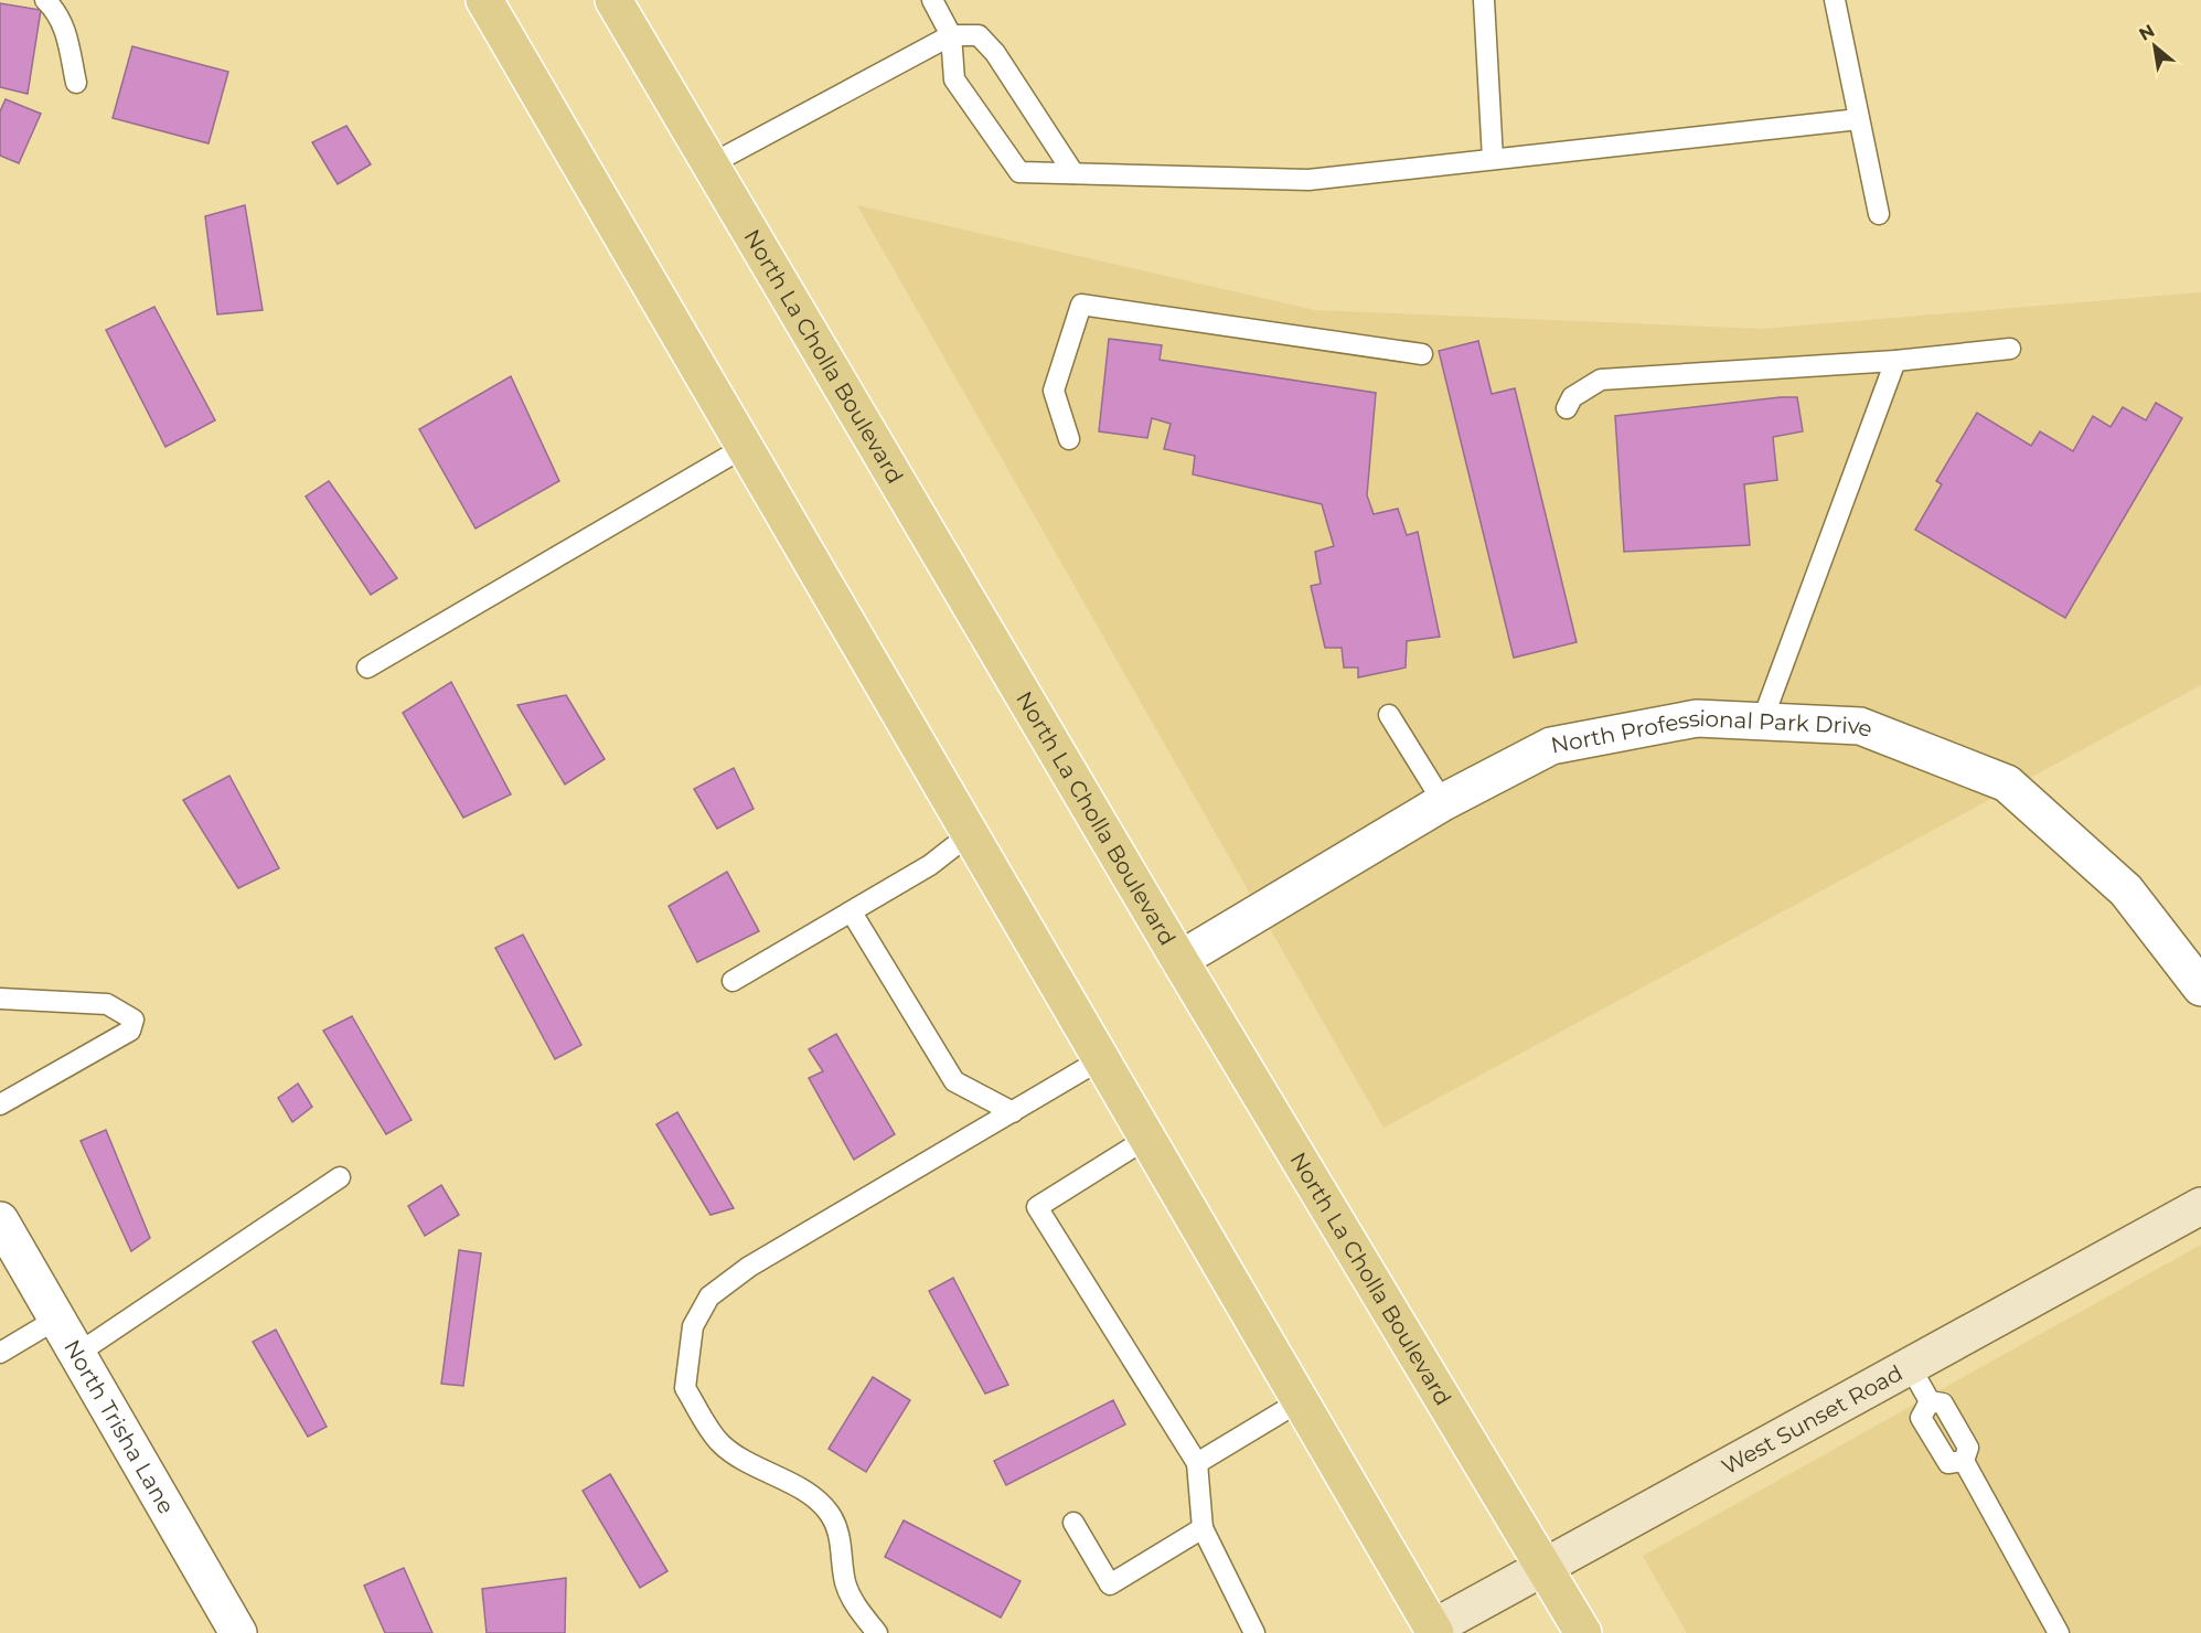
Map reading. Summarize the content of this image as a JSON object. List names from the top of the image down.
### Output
{
  "streets": {
    "main road": ["North La Cholla Boulevard"],
    "street": ["North Professional Park Drive", "West Sunset Road", "North Trisha Lane"]
  },
  "crossings": [
    ["North La Cholla Boulevard", "North Professional Park Drive"],
    ["North La Cholla Boulevard", "West Sunset Road"]
  ],
  "north": "top left"
}
